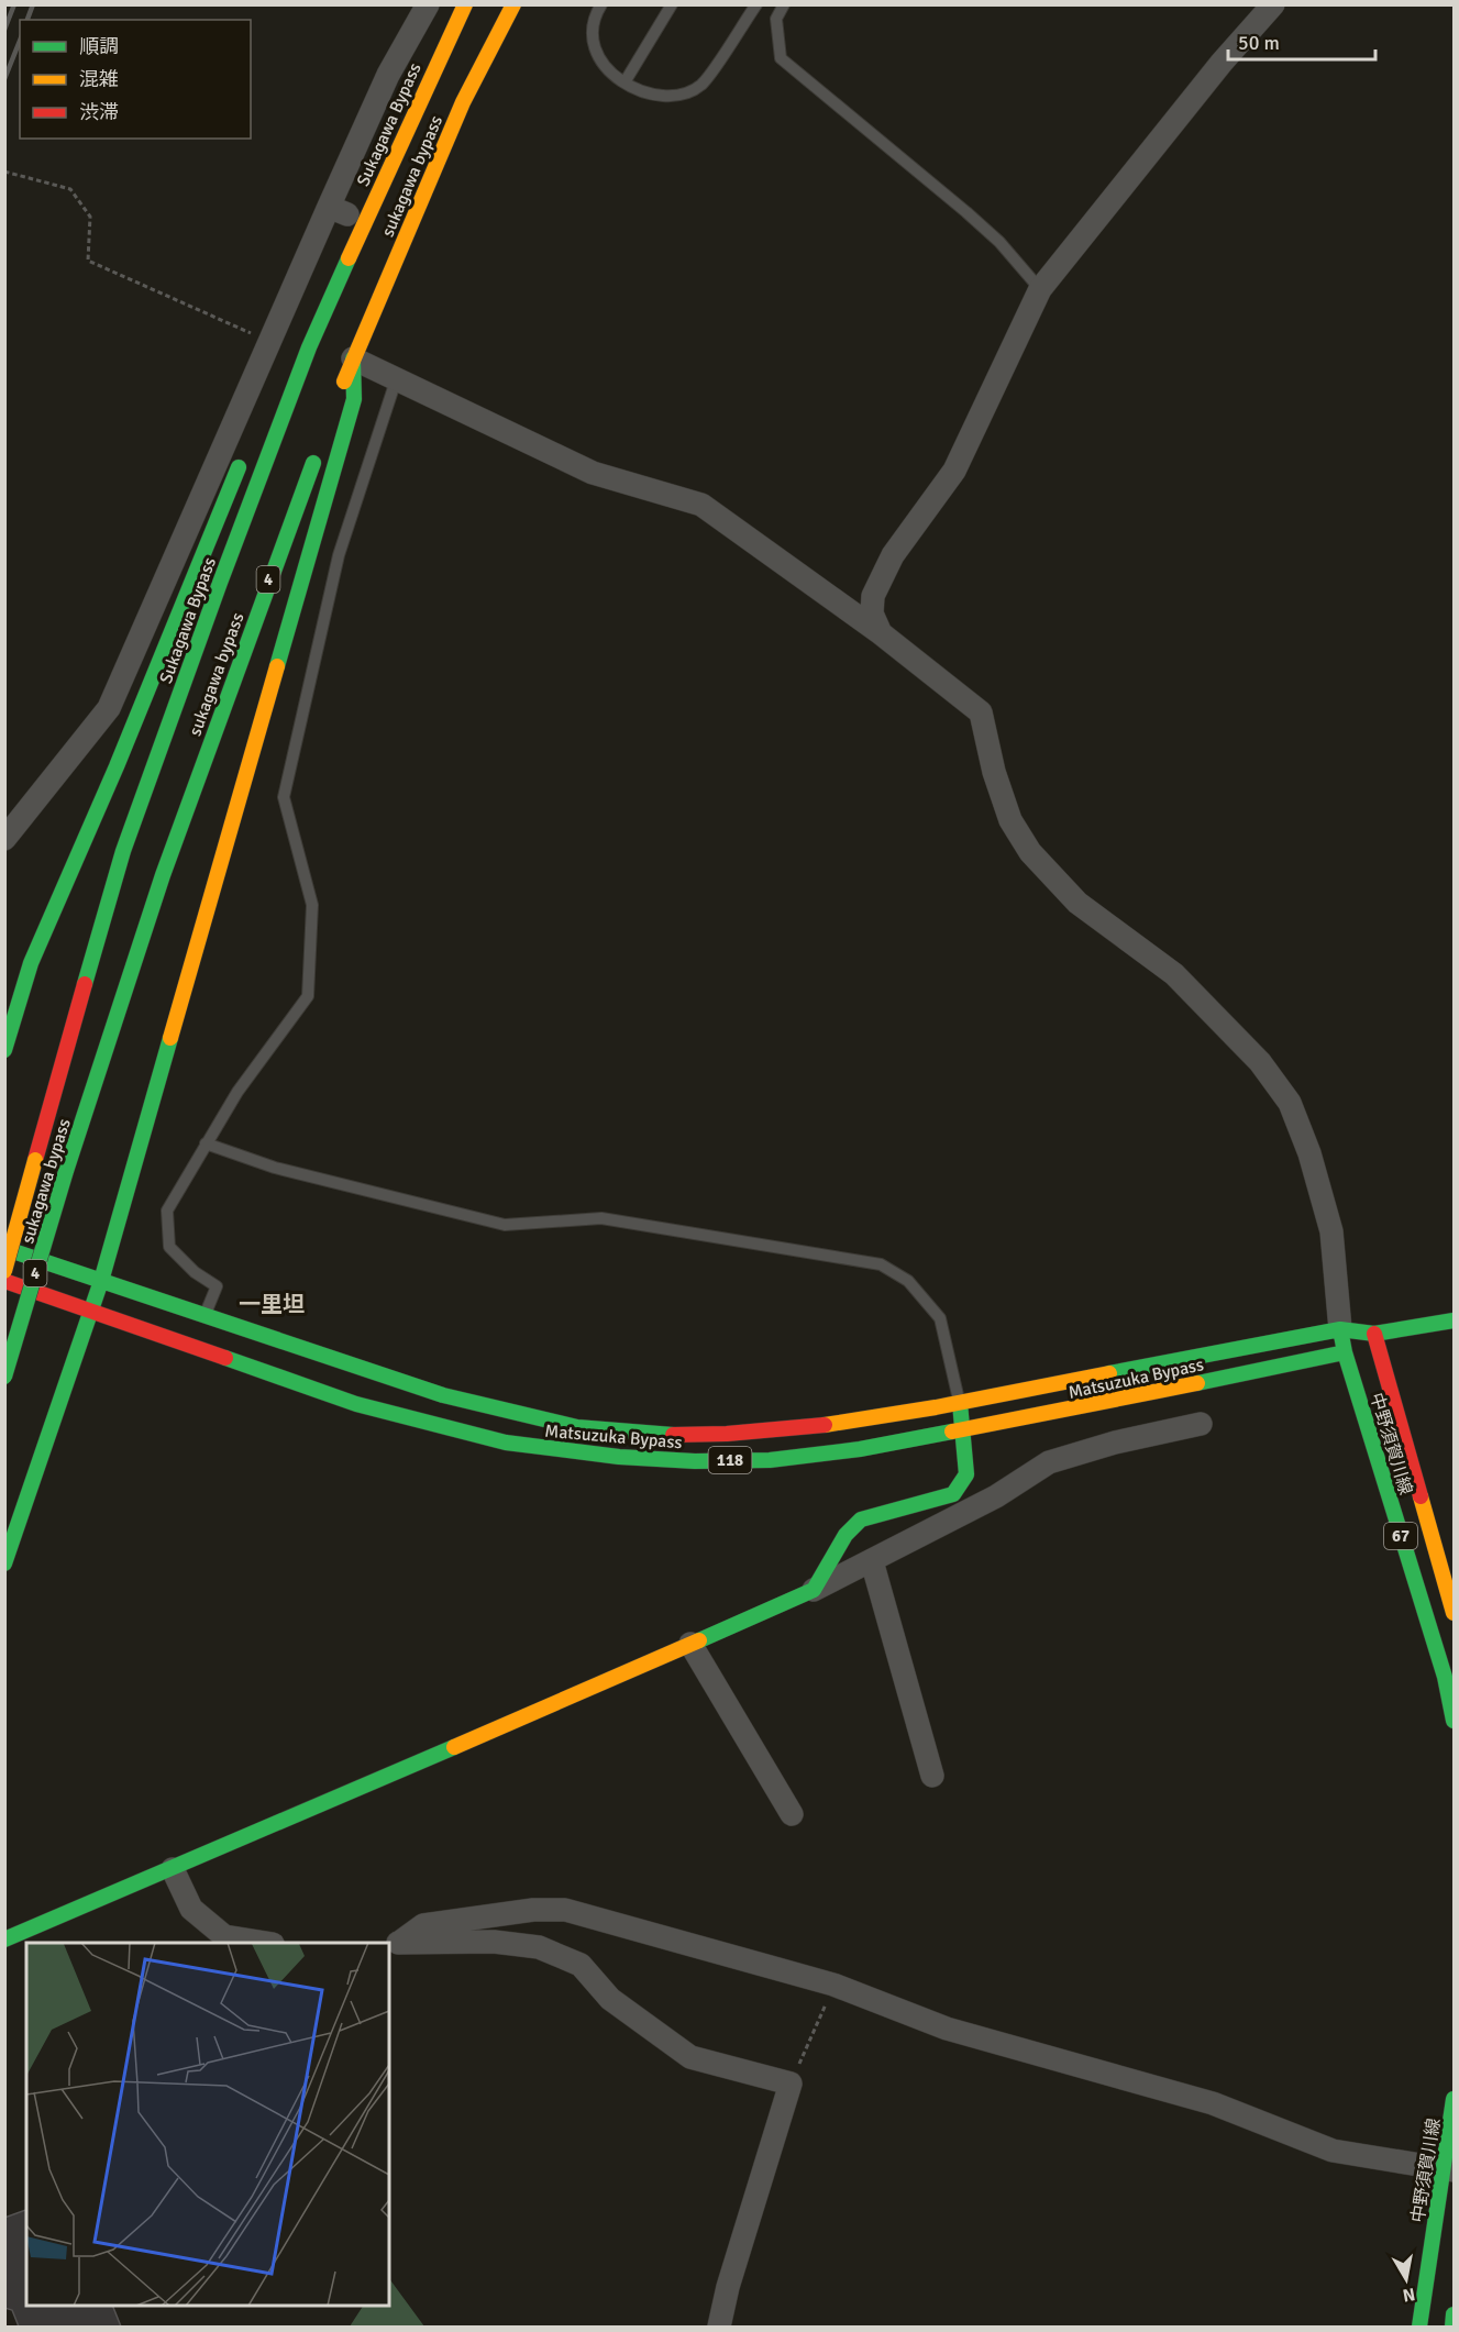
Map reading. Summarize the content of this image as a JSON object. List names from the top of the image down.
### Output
{
  "streets": {
    "main road": [
      "Sukagawa Bypass",
      "sukagawa bypass",
      "4",
      "Matsuzuka Bypass",
      "中野須賀川線",
      "118",
      "67"
    ]
  },
  "crossings": [
    ["Matsuzuka Bypass", "中野須賀川線"],
    ["Matsuzuka Bypass", "118"]
  ],
  "districts": ["一里坦"],
  "legend": ["順調", "混雑", "渋滞"],
  "scale_bar": "50 m",
  "north": "bottom"
}
